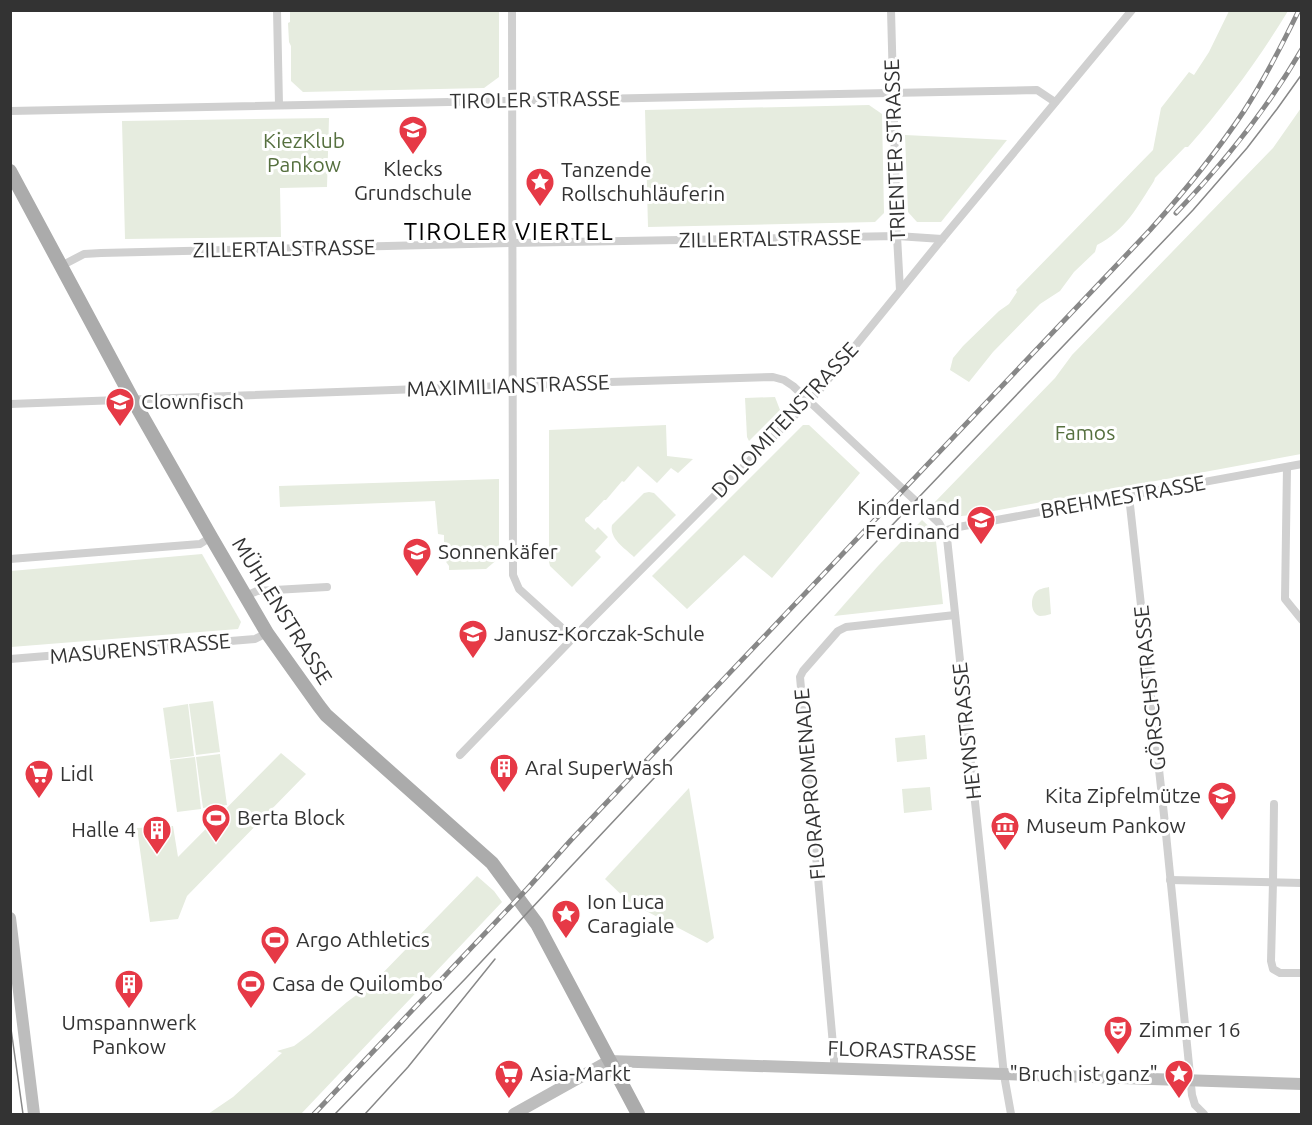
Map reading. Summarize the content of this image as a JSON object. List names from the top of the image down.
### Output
{
  "streets": {
    "main road": ["MÜHLENSTRASSE"],
    "street": [
      "TIROLER STRASSE",
      "TRIENTER STRASSE",
      "ZILLERTALSTRASSE",
      "MAXIMILIANSTRASSE",
      "DOLOMITENSTRASSE",
      "BREHMESTRASSE",
      "MASURENSTRASSE",
      "GÖRSCHSTRASSE",
      "HEYNSTRASSE",
      "FLORAPROMENADE",
      "FLORASTRASSE"
    ]
  },
  "crossings": [
    ["TIROLER STRASSE", "TRIENTER STRASSE"],
    ["TIROLER STRASSE", "DOLOMITENSTRASSE"],
    ["TRIENTER STRASSE", "ZILLERTALSTRASSE"],
    ["TRIENTER STRASSE", "DOLOMITENSTRASSE"],
    ["ZILLERTALSTRASSE", "DOLOMITENSTRASSE"],
    ["ZILLERTALSTRASSE", "MÜHLENSTRASSE"],
    ["MAXIMILIANSTRASSE", "DOLOMITENSTRASSE"],
    ["MAXIMILIANSTRASSE", "BREHMESTRASSE"],
    ["MAXIMILIANSTRASSE", "MÜHLENSTRASSE"],
    ["MAXIMILIANSTRASSE", "HEYNSTRASSE"],
    ["BREHMESTRASSE", "GÖRSCHSTRASSE"],
    ["BREHMESTRASSE", "HEYNSTRASSE"],
    ["MÜHLENSTRASSE", "MASURENSTRASSE"],
    ["MÜHLENSTRASSE", "FLORASTRASSE"],
    ["GÖRSCHSTRASSE", "FLORASTRASSE"],
    ["HEYNSTRASSE", "FLORAPROMENADE"],
    ["HEYNSTRASSE", "FLORASTRASSE"],
    ["FLORAPROMENADE", "FLORASTRASSE"]
  ],
  "districts": ["TIROLER VIERTEL"],
  "parks": ["KiezKlub Pankow", "Famos"],
  "places": {
    "school or university": [
      "Klecks Grundschule",
      "Clownfisch",
      "Kinderland Ferdinand",
      "Sonnenkäfer",
      "Janusz-Korczak-Schule",
      "Kita Zipfelmütze"
    ],
    "place": ["Tanzende Rollschuhläuferin", "Ion Luca Caragiale", "\"Bruch ist ganz\""],
    "building": ["Aral SuperWash", "Halle 4", "Umspannwerk Pankow"],
    "supermarket": ["Lidl", "Asia-Markt"],
    "sports": ["Berta Block", "Argo Athletics", "Casa de Quilombo"],
    "museum": ["Museum Pankow"],
    "theatre": ["Zimmer 16"]
  }
}
